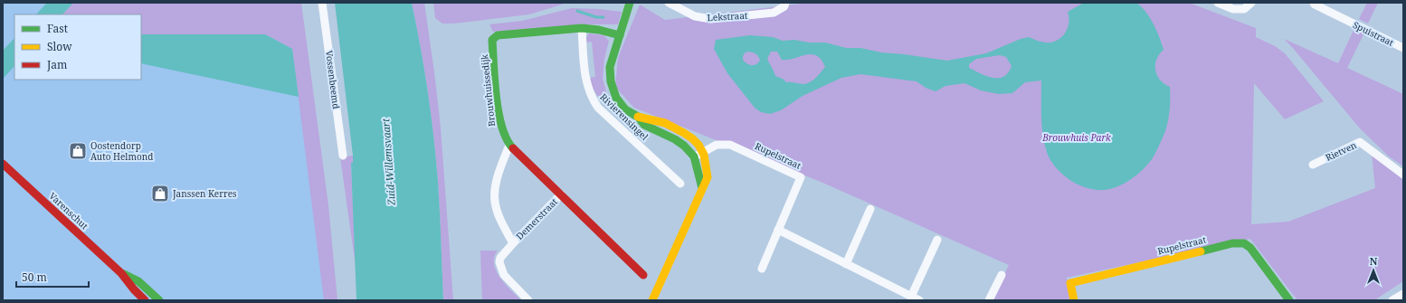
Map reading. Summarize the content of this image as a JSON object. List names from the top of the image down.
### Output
{
  "streets": {
    "street": [
      "Lekstraat",
      "Spuistraat",
      "Vossenbeemd",
      "Brouwhuissedijk",
      "Rivierensingel",
      "Rietven",
      "Rupelstraat",
      "Varenschut",
      "Demerstraat"
    ]
  },
  "crossings": [
    ["Brouwhuissedijk", "Rivierensingel"],
    ["Brouwhuissedijk", "Demerstraat"],
    ["Rivierensingel", "Rupelstraat"]
  ],
  "water": ["Zuid-Willemsvaart"],
  "parks": ["Brouwhuis Park"],
  "places": {
    "shop": ["Oostendorp Auto Helmond", "Janssen Kerres"]
  },
  "legend": ["Fast", "Slow", "Jam"],
  "scale_bar": "50 m",
  "north": "top"
}
